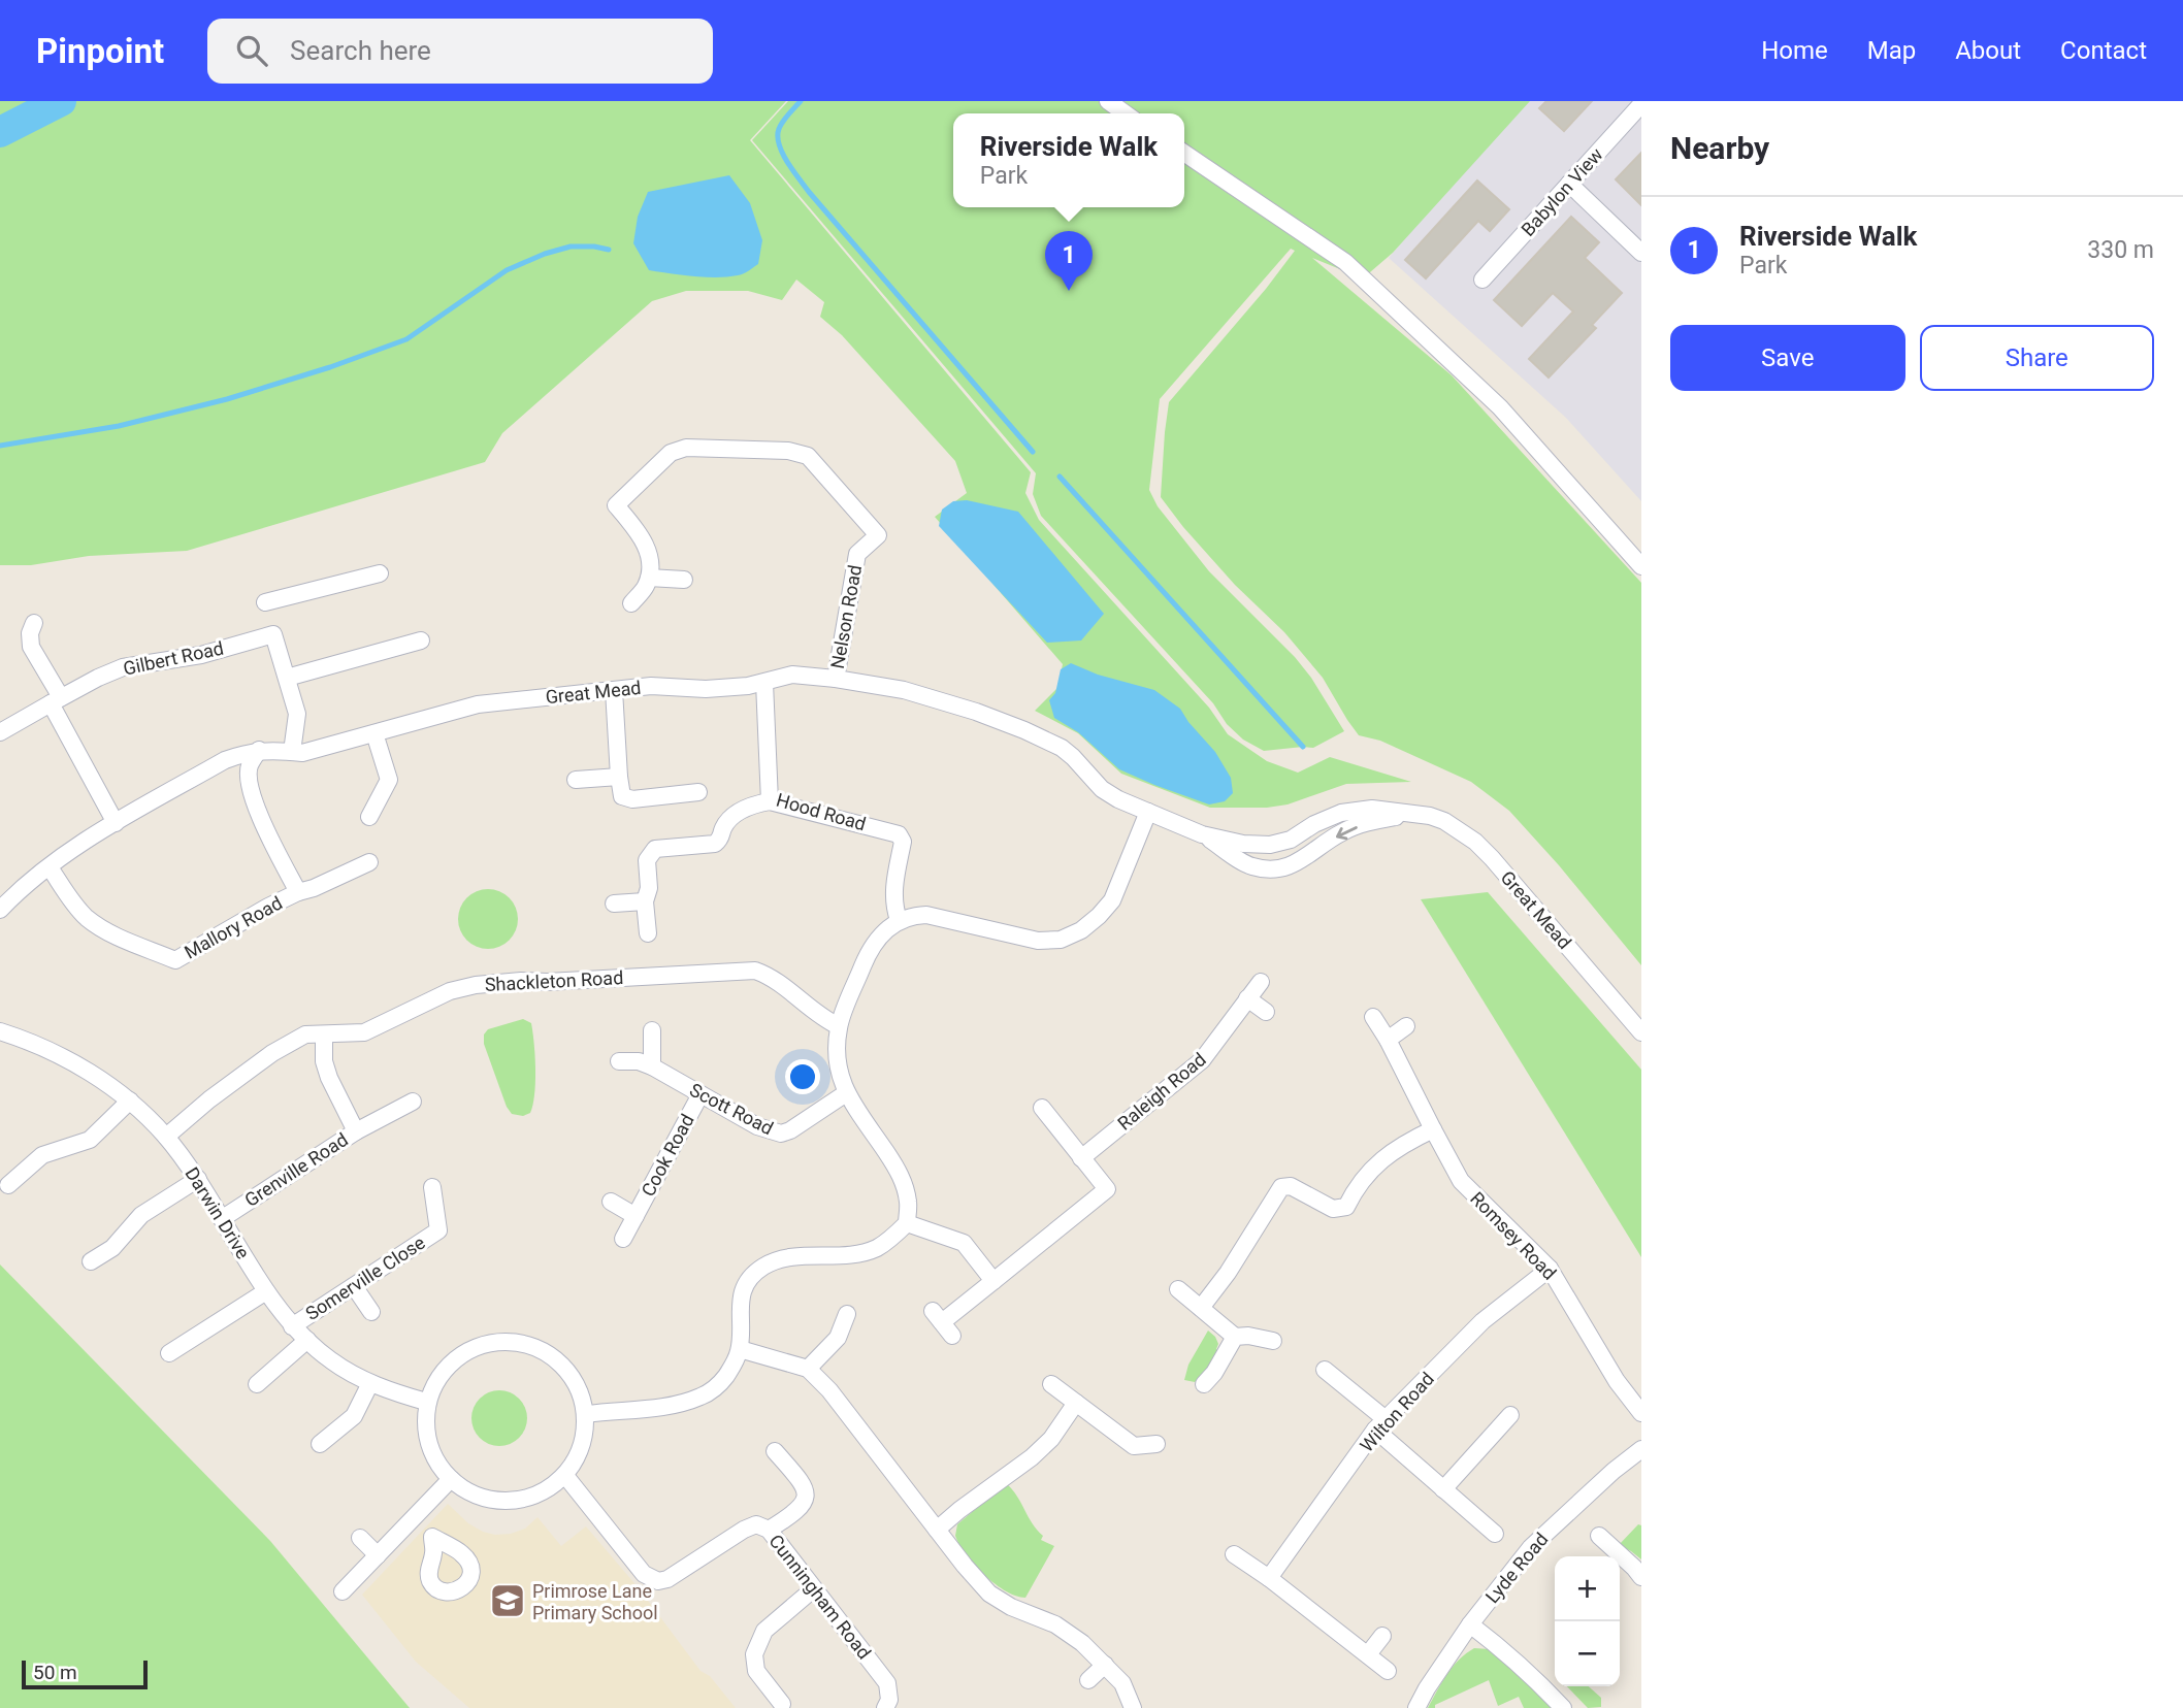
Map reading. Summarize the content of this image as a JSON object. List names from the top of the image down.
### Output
{
  "streets": {
    "street": [
      "Babylon View",
      "Nelson Road",
      "Gilbert Road",
      "Great Mead",
      "Hood Road",
      "Mallory Road",
      "Shackleton Road",
      "Raleigh Road",
      "Scott Road",
      "Cook Road",
      "Grenville Road",
      "Darwin Drive",
      "Romsey Road",
      "Somerville Close",
      "Wilton Road",
      "Lyde Road",
      "Cunningham Road"
    ]
  },
  "crossings": [
    ["Nelson Road", "Great Mead"],
    ["Great Mead", "Hood Road"],
    ["Great Mead", "Mallory Road"],
    ["Shackleton Road", "Grenville Road"],
    ["Shackleton Road", "Darwin Drive"],
    ["Scott Road", "Cook Road"],
    ["Grenville Road", "Darwin Drive"],
    ["Darwin Drive", "Somerville Close"],
    ["Darwin Drive", "Cunningham Road"],
    ["Romsey Road", "Wilton Road"]
  ],
  "places": {
    "school or university": ["Primrose Lane Primary School"]
  },
  "scale_bar": "50 m",
  "page": {
    "header": "Pinpoint",
    "search": "Search here",
    "nav": [
      "Home",
      "Map",
      "About",
      "Contact"
    ],
    "heading": "Nearby",
    "popup": ["Riverside Walk", "Park"],
    "list": [
      {
        "mark": "1",
        "name": "Riverside Walk",
        "note": "Park",
        "value": "330 m"
      }
    ],
    "pins": "1",
    "buttons": ["Save", "Share"],
    "map_buttons": ["+", "−"],
    "scale": "50 m"
  }
}
